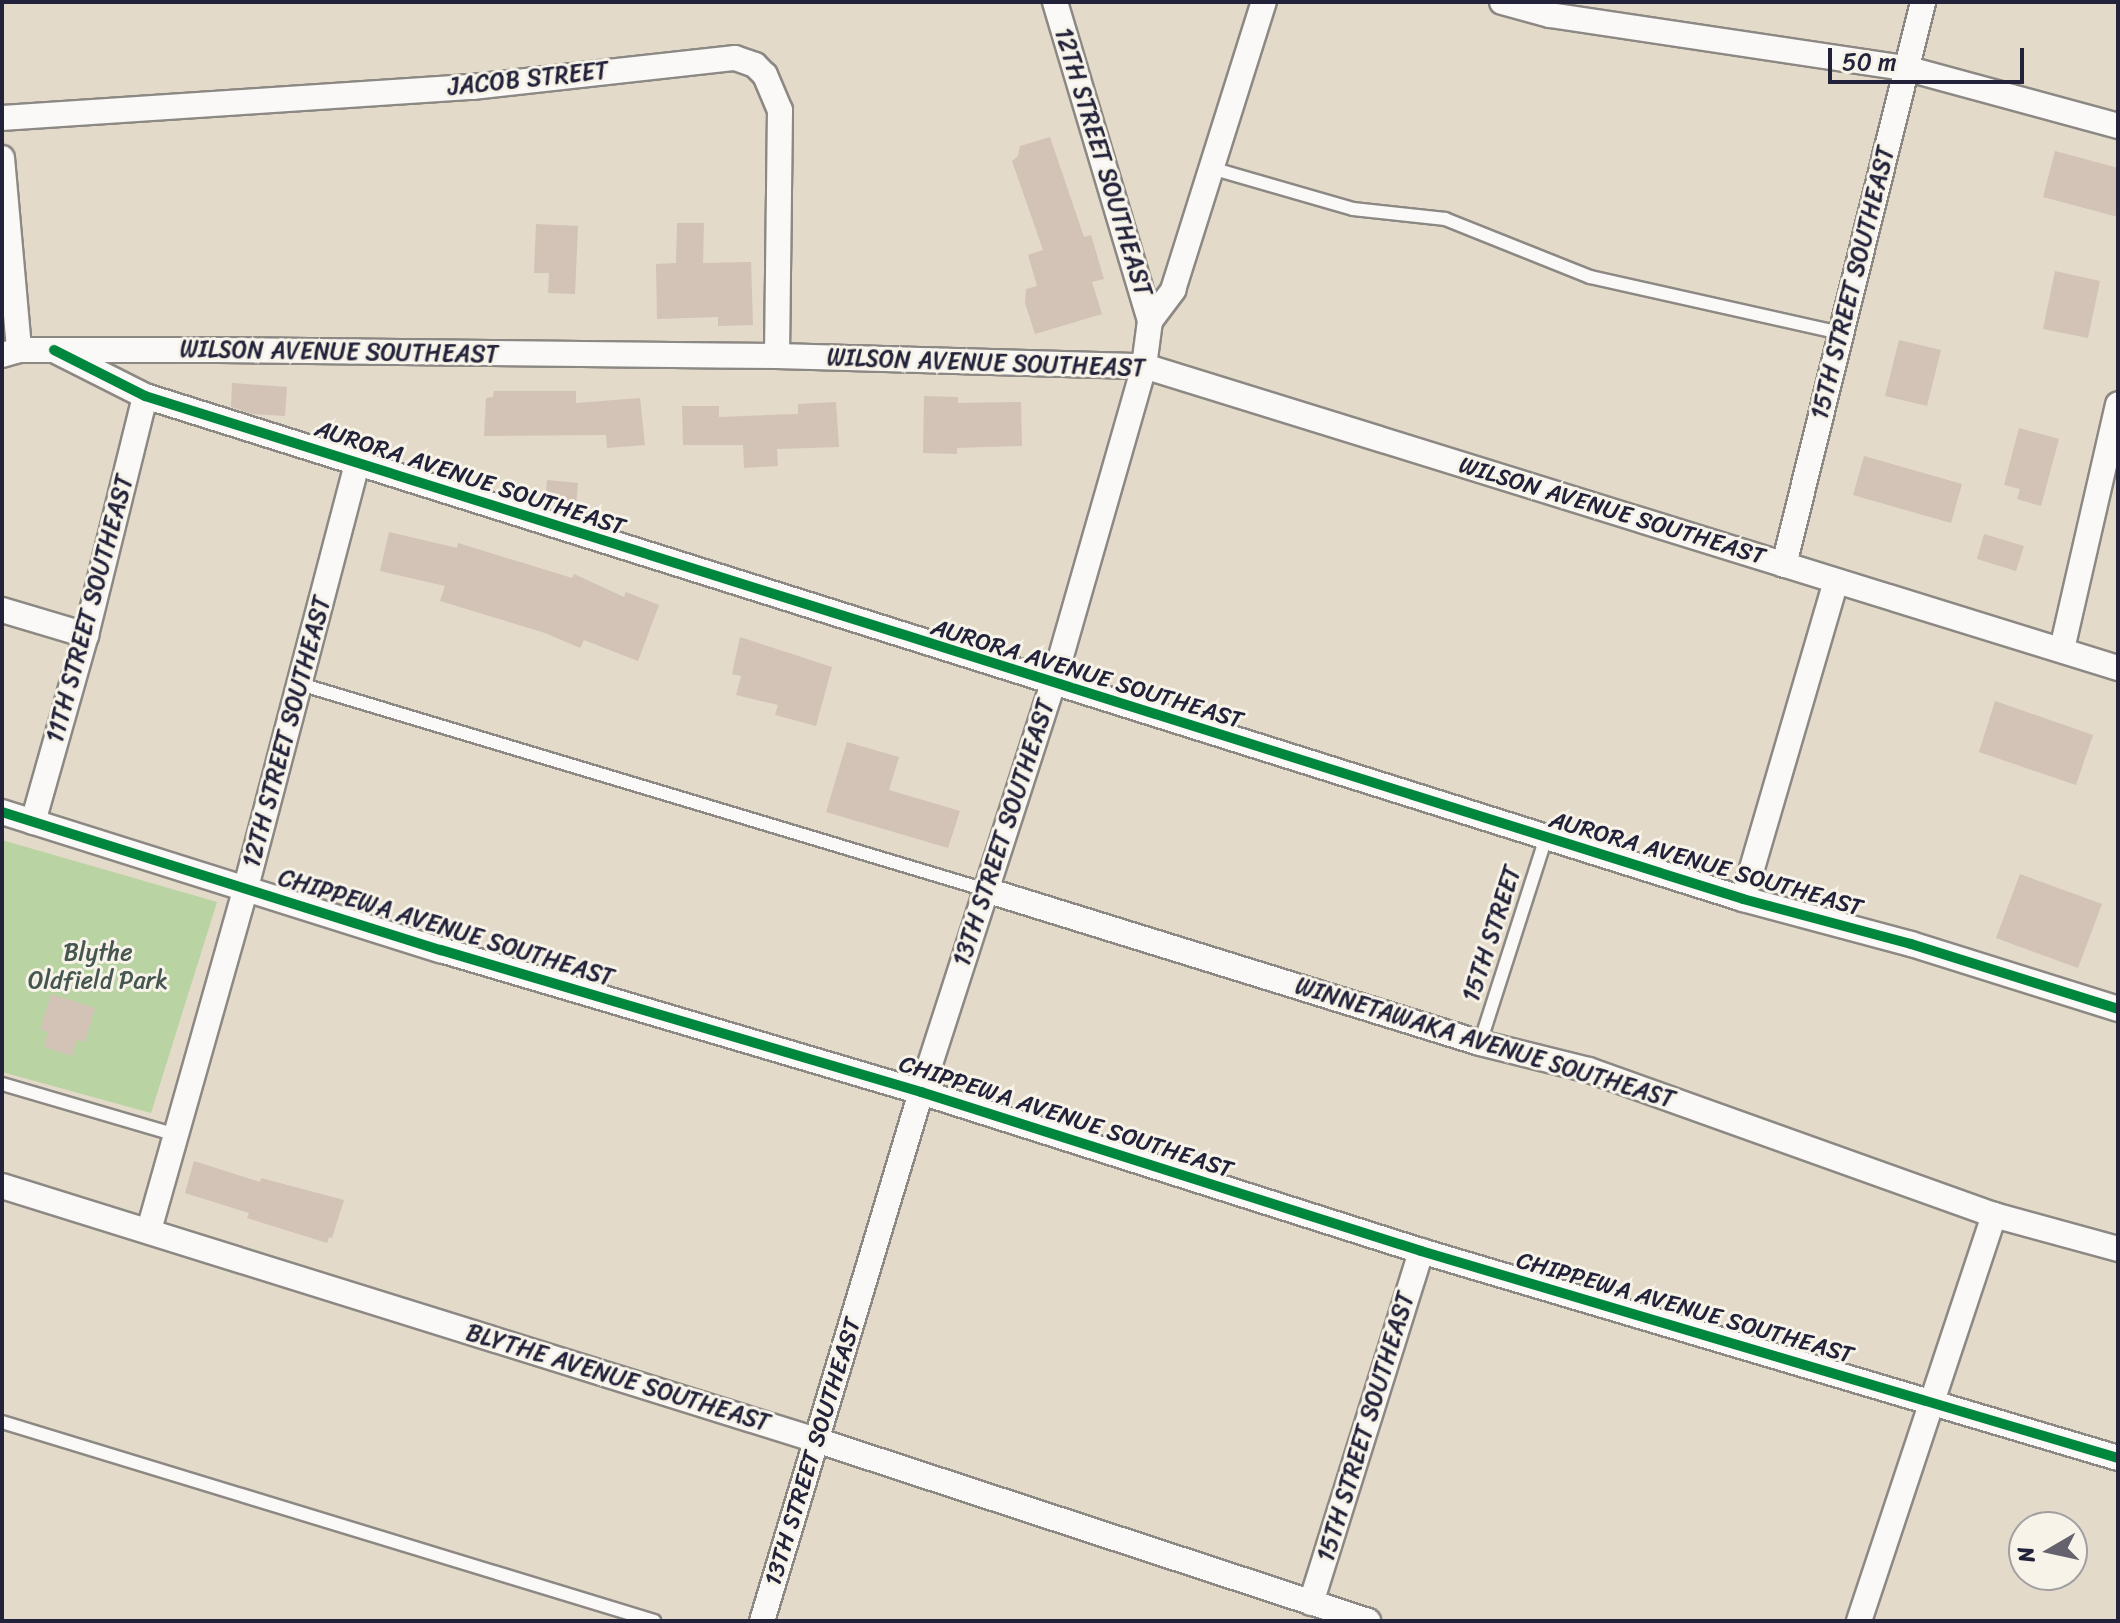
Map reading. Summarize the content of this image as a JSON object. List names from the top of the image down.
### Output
{
  "streets": {
    "street": [
      "JACOB STREET",
      "12TH STREET SOUTHEAST",
      "15TH STREET SOUTHEAST",
      "WILSON AVENUE SOUTHEAST",
      "AURORA AVENUE SOUTHEAST",
      "11TH STREET SOUTHEAST",
      "13TH STREET SOUTHEAST",
      "CHIPPEWA AVENUE SOUTHEAST",
      "WINNETAWAKA AVENUE SOUTHEAST",
      "BLYTHE AVENUE SOUTHEAST"
    ],
    "lane": ["15TH STREET"]
  },
  "crossings": [
    ["JACOB STREET", "WILSON AVENUE SOUTHEAST"],
    ["12TH STREET SOUTHEAST", "AURORA AVENUE SOUTHEAST"],
    ["12TH STREET SOUTHEAST", "13TH STREET SOUTHEAST"],
    ["12TH STREET SOUTHEAST", "CHIPPEWA AVENUE SOUTHEAST"],
    ["12TH STREET SOUTHEAST", "BLYTHE AVENUE SOUTHEAST"],
    ["15TH STREET SOUTHEAST", "WILSON AVENUE SOUTHEAST"],
    ["15TH STREET SOUTHEAST", "CHIPPEWA AVENUE SOUTHEAST"],
    ["15TH STREET SOUTHEAST", "BLYTHE AVENUE SOUTHEAST"],
    ["WILSON AVENUE SOUTHEAST", "AURORA AVENUE SOUTHEAST"],
    ["WILSON AVENUE SOUTHEAST", "13TH STREET SOUTHEAST"],
    ["AURORA AVENUE SOUTHEAST", "11TH STREET SOUTHEAST"],
    ["AURORA AVENUE SOUTHEAST", "13TH STREET SOUTHEAST"],
    ["AURORA AVENUE SOUTHEAST", "15TH STREET"],
    ["11TH STREET SOUTHEAST", "CHIPPEWA AVENUE SOUTHEAST"],
    ["13TH STREET SOUTHEAST", "CHIPPEWA AVENUE SOUTHEAST"],
    ["13TH STREET SOUTHEAST", "WINNETAWAKA AVENUE SOUTHEAST"],
    ["13TH STREET SOUTHEAST", "BLYTHE AVENUE SOUTHEAST"],
    ["15TH STREET", "WINNETAWAKA AVENUE SOUTHEAST"]
  ],
  "parks": ["Blythe Oldfield Park"],
  "scale_bar": "50 m",
  "north": "left"
}
